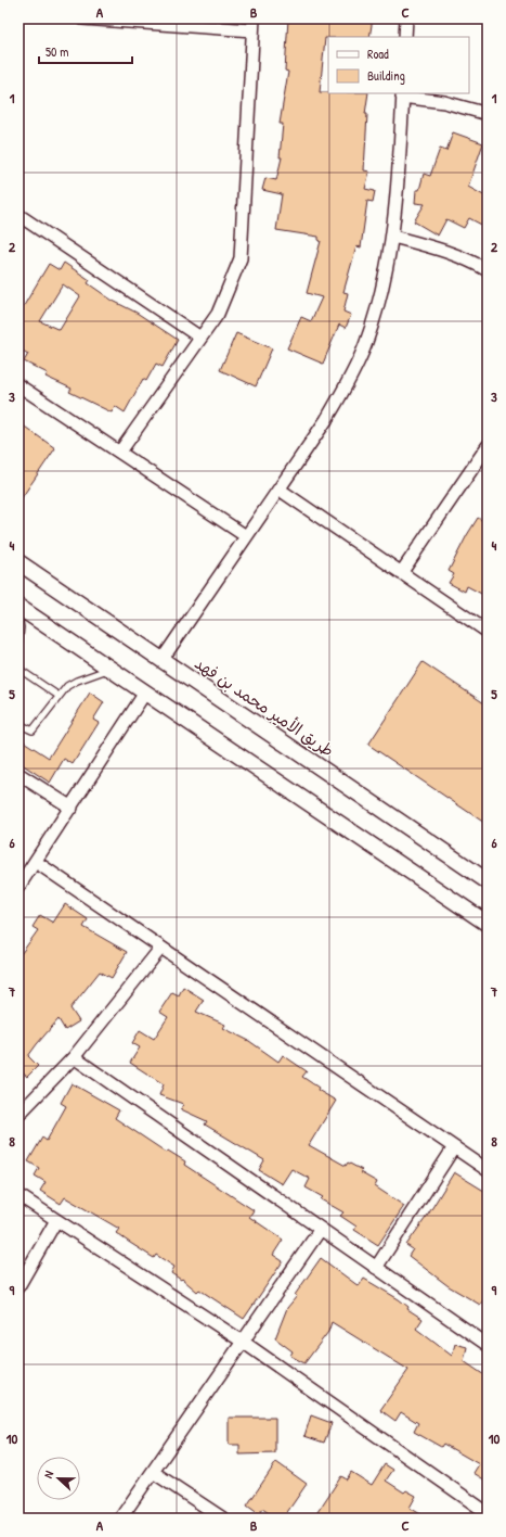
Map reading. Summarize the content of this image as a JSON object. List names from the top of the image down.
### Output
{
  "streets": {
    "street": ["طريق الأمير محمد بن فهد"]
  },
  "legend": ["Road", "Building"],
  "scale_bar": "50 m",
  "north": "left",
  "grid": {
    "columns": ["A", "B", "C"],
    "rows": [
      "1",
      "2",
      "3",
      "4",
      "5",
      "6",
      "7",
      "8",
      "9",
      "10"
    ]
  }
}
